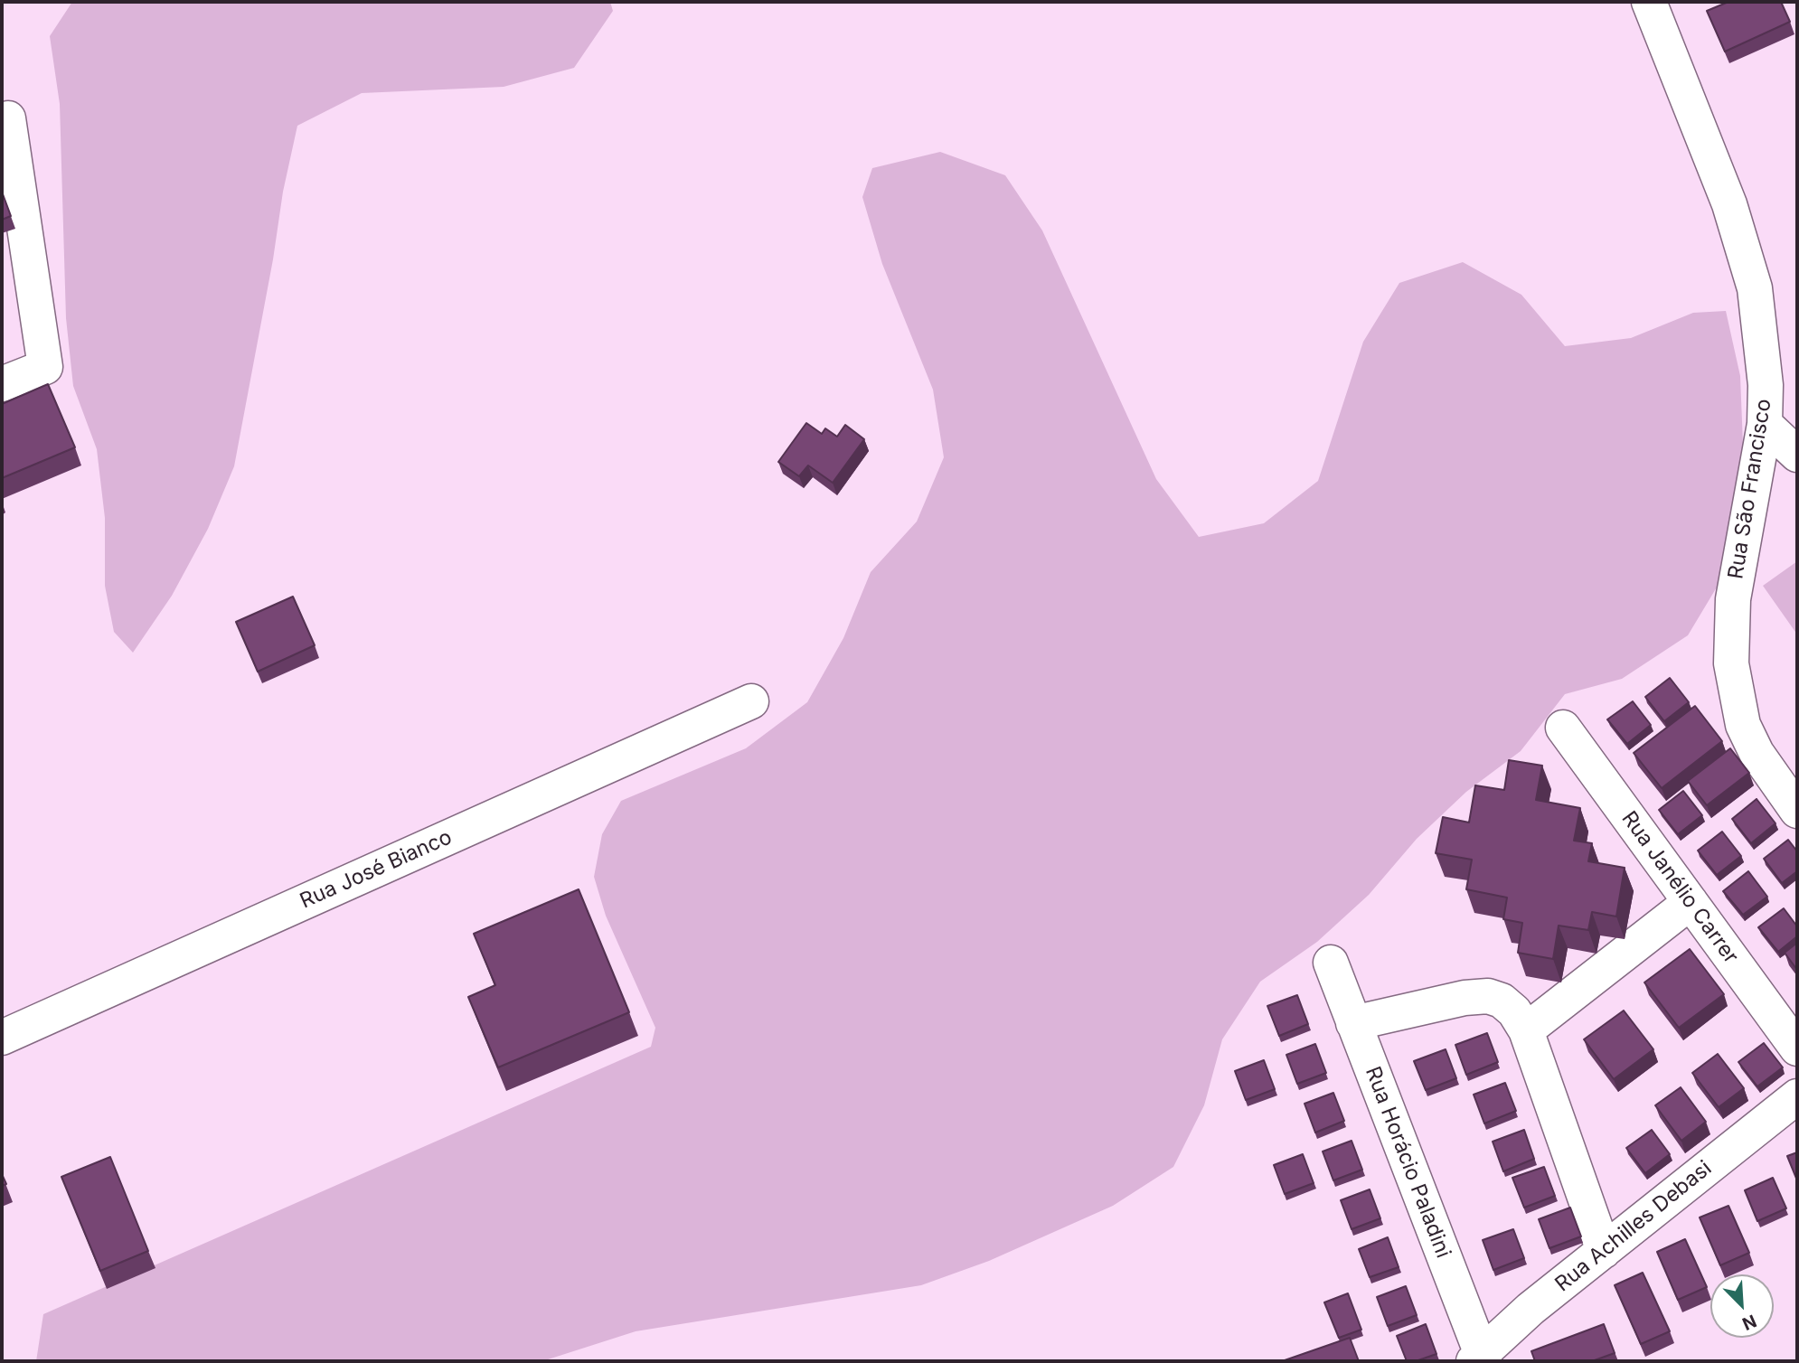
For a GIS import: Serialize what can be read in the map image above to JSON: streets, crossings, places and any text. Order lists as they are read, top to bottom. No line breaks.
{"streets":{"street":["Rua São Francisco","Rua José Bianco","Rua Janélio Carrer","Rua Horácio Paladini","Rua Achilles Debasi"]},"crossings":[["Rua Horácio Paladini","Rua Achilles Debasi"]],"north":"bottom right"}
